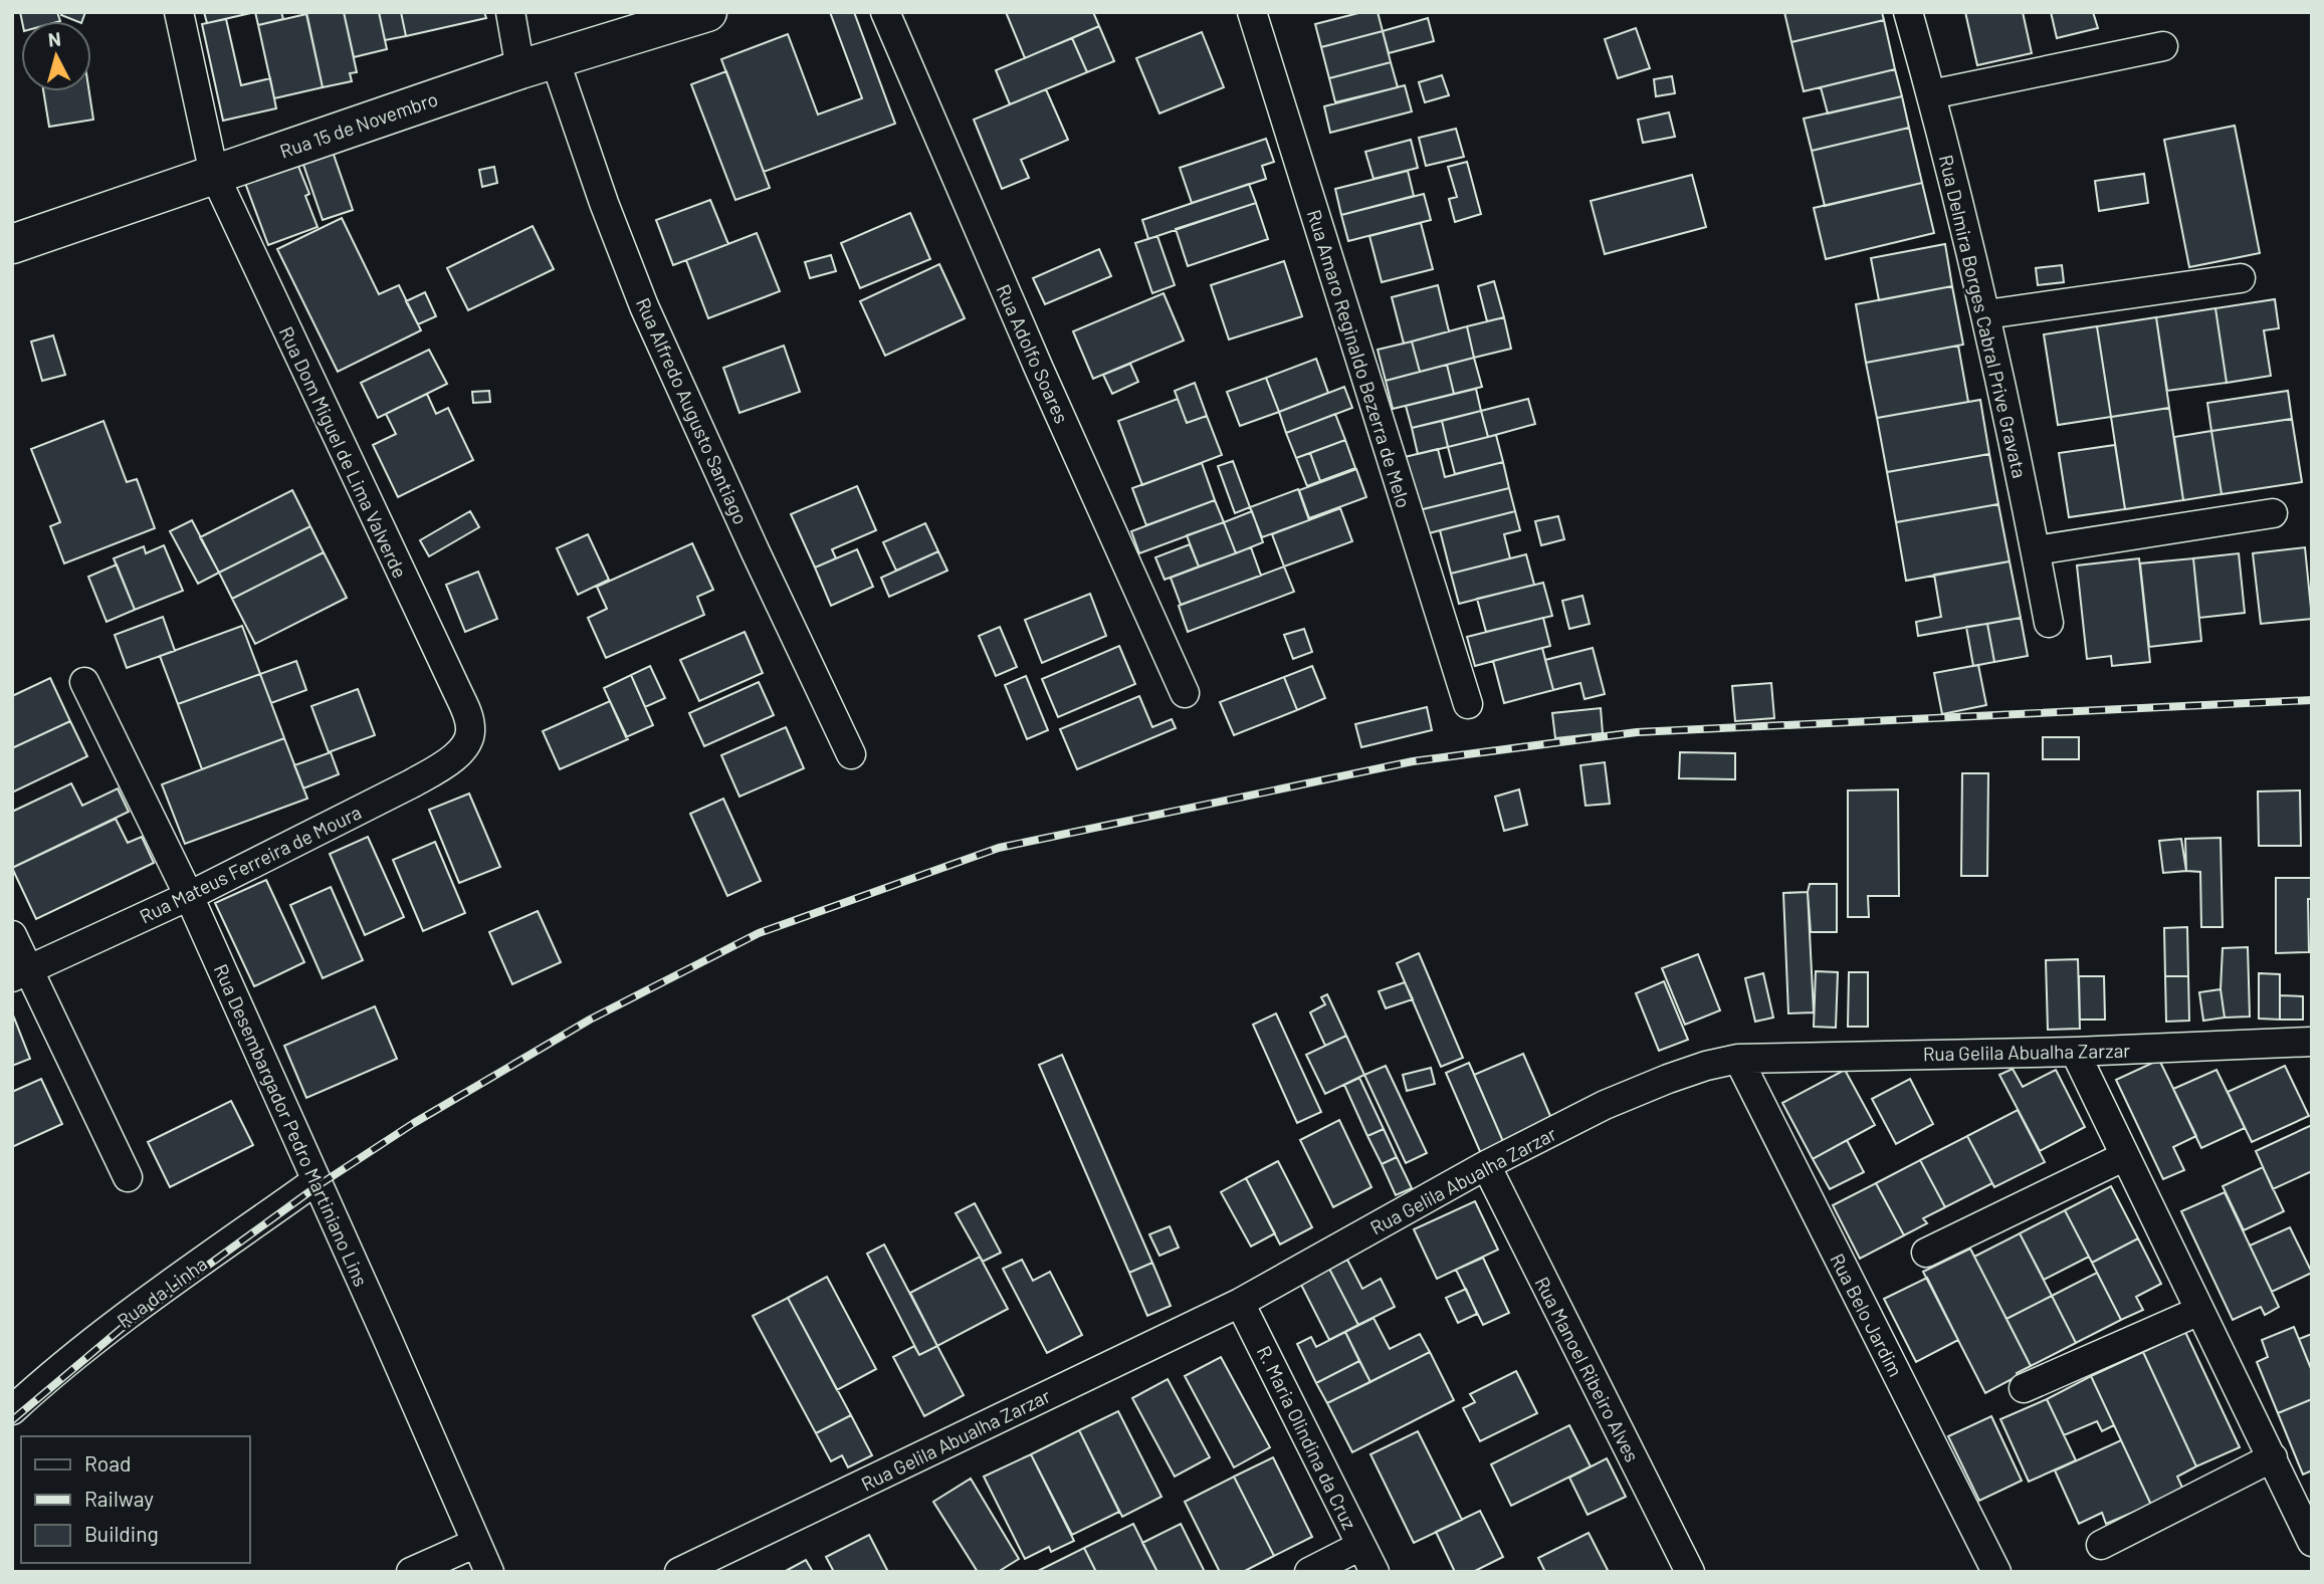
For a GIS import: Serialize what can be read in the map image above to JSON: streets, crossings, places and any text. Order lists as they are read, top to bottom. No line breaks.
{"streets":{"main road":["Rua 15 de Novembro"],"street":["Rua Delmira Borges Cabral Prive Gravata","Rua Adolfo Soares","Rua Amaro Reginaldo Bezerra de Melo","Rua Alfredo Augusto Santiago","Rua Dom Miguel de Lima Valverde","Rua Mateus Ferreira de Moura","Rua Gelila Abualha Zarzar","Rua Desembargador Pedro Martiniano Lins","Rua da Linha","Rua Belo Jardim","Rua Manoel Ribeiro Alves","R. Maria Olindina da Cruz"]},"crossings":[["Rua 15 de Novembro","Rua Alfredo Augusto Santiago"],["Rua 15 de Novembro","Rua Dom Miguel de Lima Valverde"],["Rua Dom Miguel de Lima Valverde","Rua Mateus Ferreira de Moura"],["Rua Mateus Ferreira de Moura","Rua Desembargador Pedro Martiniano Lins"],["Rua Gelila Abualha Zarzar","Rua Belo Jardim"],["Rua Gelila Abualha Zarzar","Rua Manoel Ribeiro Alves"],["Rua Gelila Abualha Zarzar","R. Maria Olindina da Cruz"],["Rua Desembargador Pedro Martiniano Lins","Rua da Linha"]],"legend":["Road","Railway","Building"],"north":"top"}
